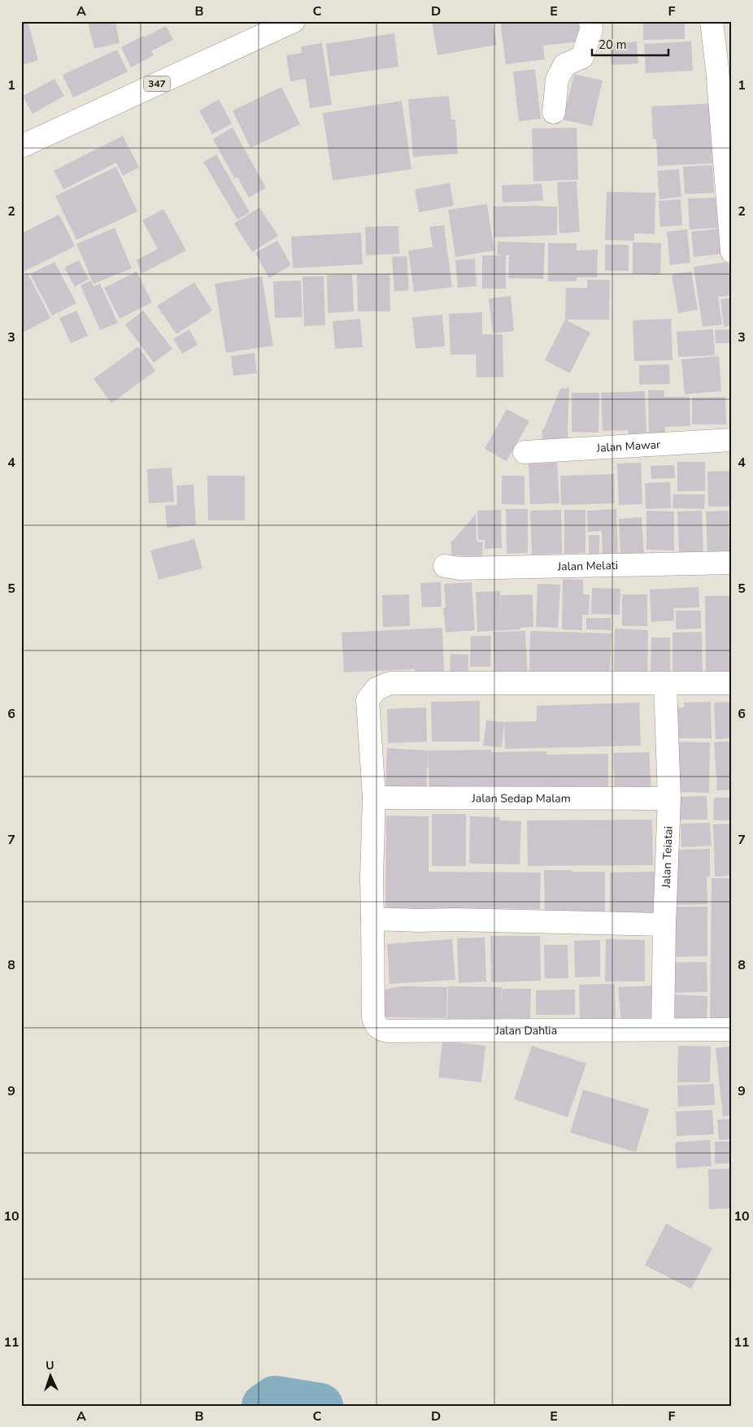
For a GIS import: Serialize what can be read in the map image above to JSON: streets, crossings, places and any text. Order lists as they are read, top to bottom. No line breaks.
{"streets":{"street":["347","Jalan Mawar","Jalan Melati","Jalan Sedap Malam","Jalan Teiatai","Jalan Dahlia"]},"crossings":[["Jalan Sedap Malam","Jalan Teiatai"],["Jalan Teiatai","Jalan Dahlia"]],"scale_bar":"20 m","north":"top","grid":{"columns":["A","B","C","D","E","F"],"rows":["1","2","3","4","5","6","7","8","9","10","11"]}}
